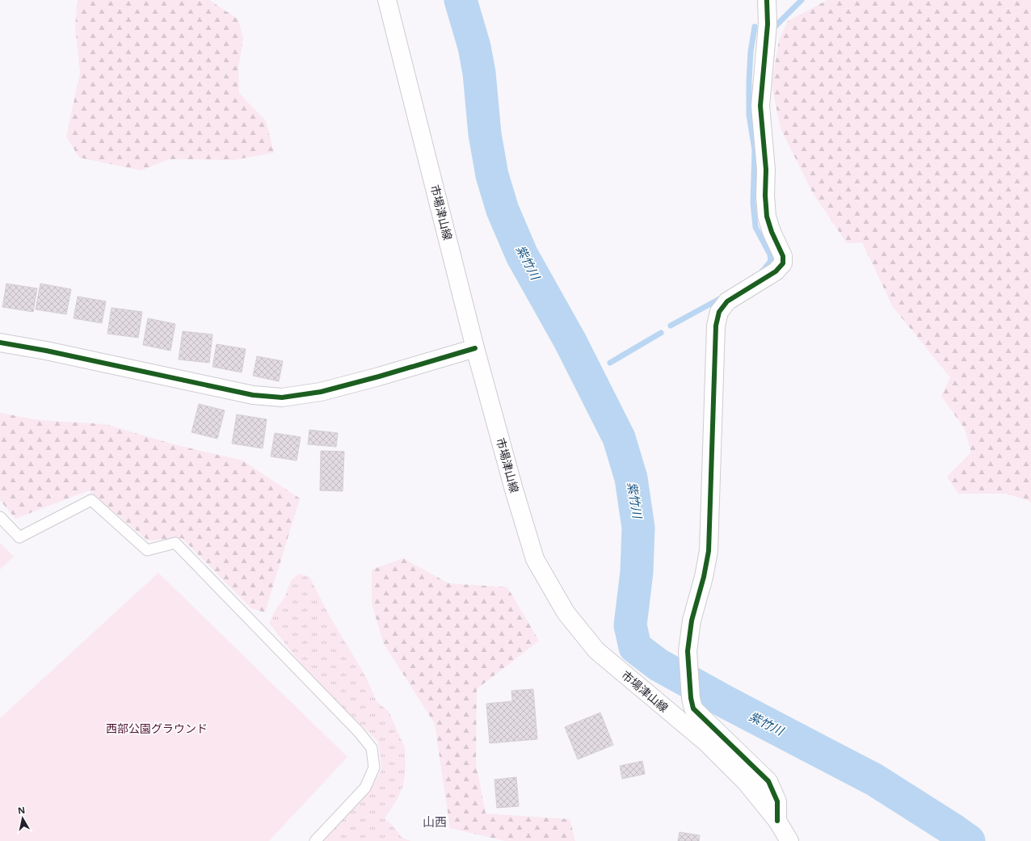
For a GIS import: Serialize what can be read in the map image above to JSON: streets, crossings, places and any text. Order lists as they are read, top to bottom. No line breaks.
{"streets":{"street":["市場津山線"]},"districts":["山西"],"water":["紫竹川"],"parks":["西部公園グラウンド"],"north":"top"}
